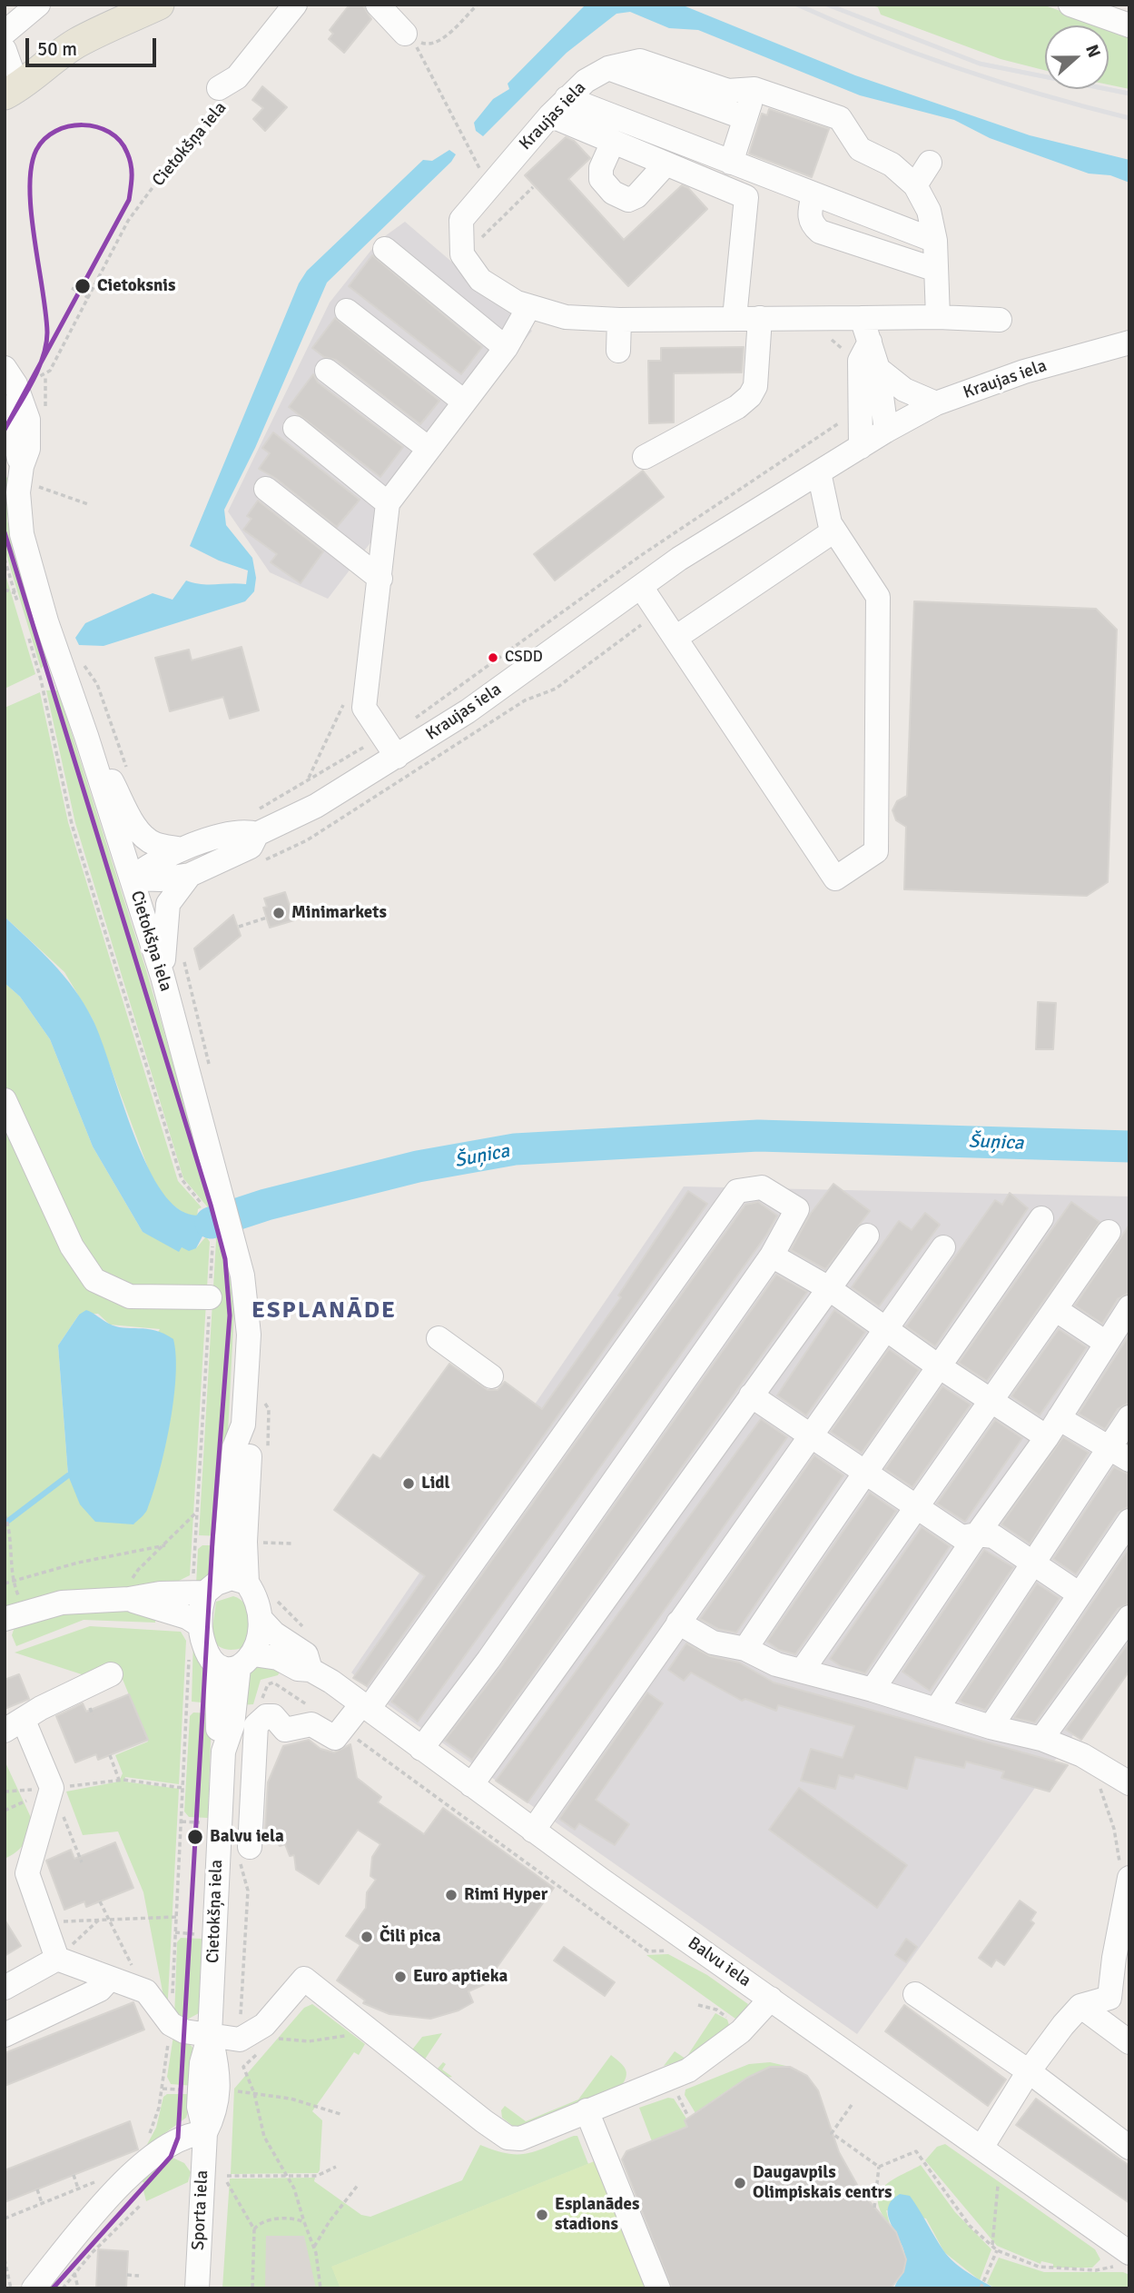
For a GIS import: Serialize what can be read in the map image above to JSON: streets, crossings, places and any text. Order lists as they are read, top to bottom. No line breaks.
{"streets":{"street":["Kraujas iela","Cietokšņa iela","Balvu iela","Sporta iela"]},"crossings":[["Kraujas iela","Cietokšņa iela"],["Cietokšņa iela","Balvu iela"],["Cietokšņa iela","Sporta iela"]],"districts":["ESPLANĀDE"],"water":["Šuņica"],"places":["Cietoksnis","CSDD","Minimarkets","Lidl","Balvu iela","Rimi Hyper","Čili pica","Euro aptieka","Daugavpils Olimpiskais centrs","Esplanādes stadions"],"scale_bar":"50 m","north":"right"}
